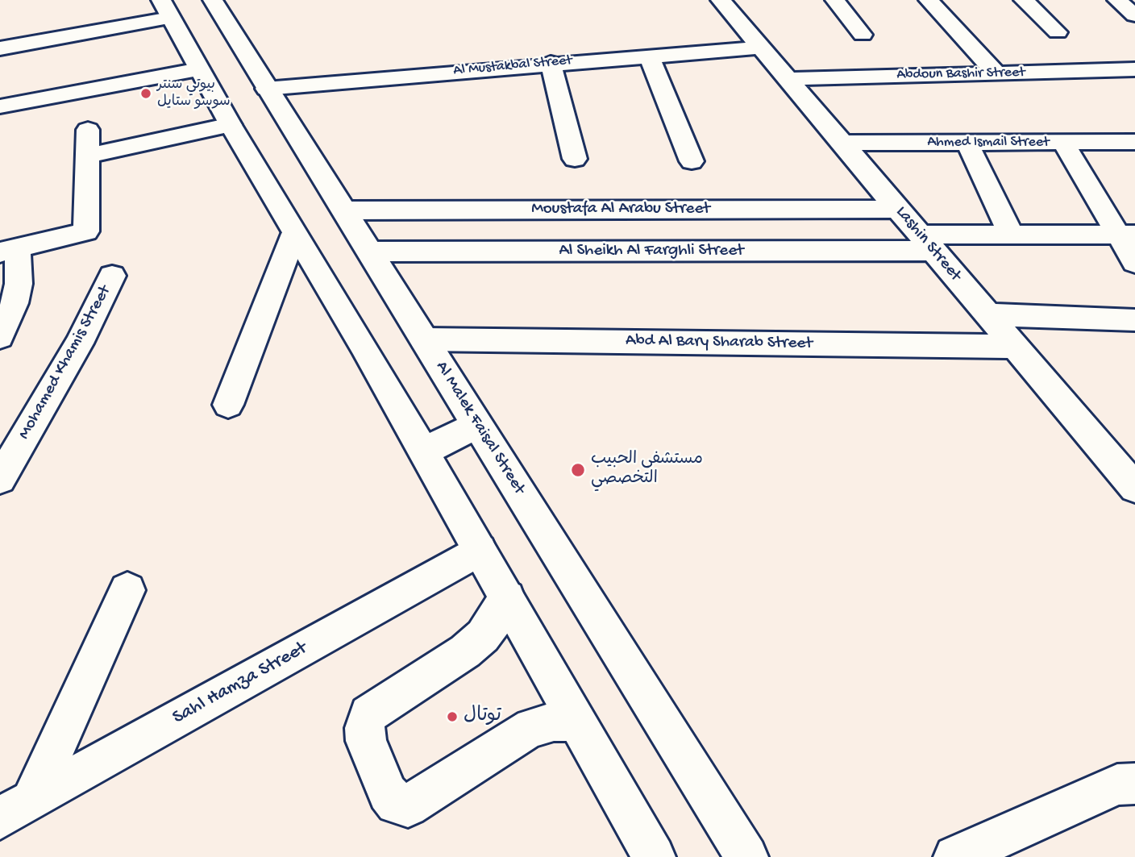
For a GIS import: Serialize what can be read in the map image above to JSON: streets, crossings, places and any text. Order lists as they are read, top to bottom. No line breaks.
{"streets":{"street":["Al Mustakbal Street","Abdoun Bashir Street","Ahmed Ismail Street","Moustafa Al Arabu Street","Lashin Street","Al Sheikh Al Farghli Street","Abd Al Bary Sharab Street","Mohamed Khamis Street","Al Malek Faisal Street","Sahl Hamza Street"]},"crossings":[["Al Mustakbal Street","Lashin Street"],["Al Mustakbal Street","Al Malek Faisal Street"],["Abdoun Bashir Street","Lashin Street"],["Ahmed Ismail Street","Lashin Street"],["Moustafa Al Arabu Street","Lashin Street"],["Moustafa Al Arabu Street","Al Malek Faisal Street"],["Lashin Street","Al Sheikh Al Farghli Street"],["Lashin Street","Abd Al Bary Sharab Street"],["Al Sheikh Al Farghli Street","Al Malek Faisal Street"],["Abd Al Bary Sharab Street","Al Malek Faisal Street"]],"places":["بيوتي سنتر سوسو ستايل","مستشفى الحبيب التخصصي","توتال"]}
